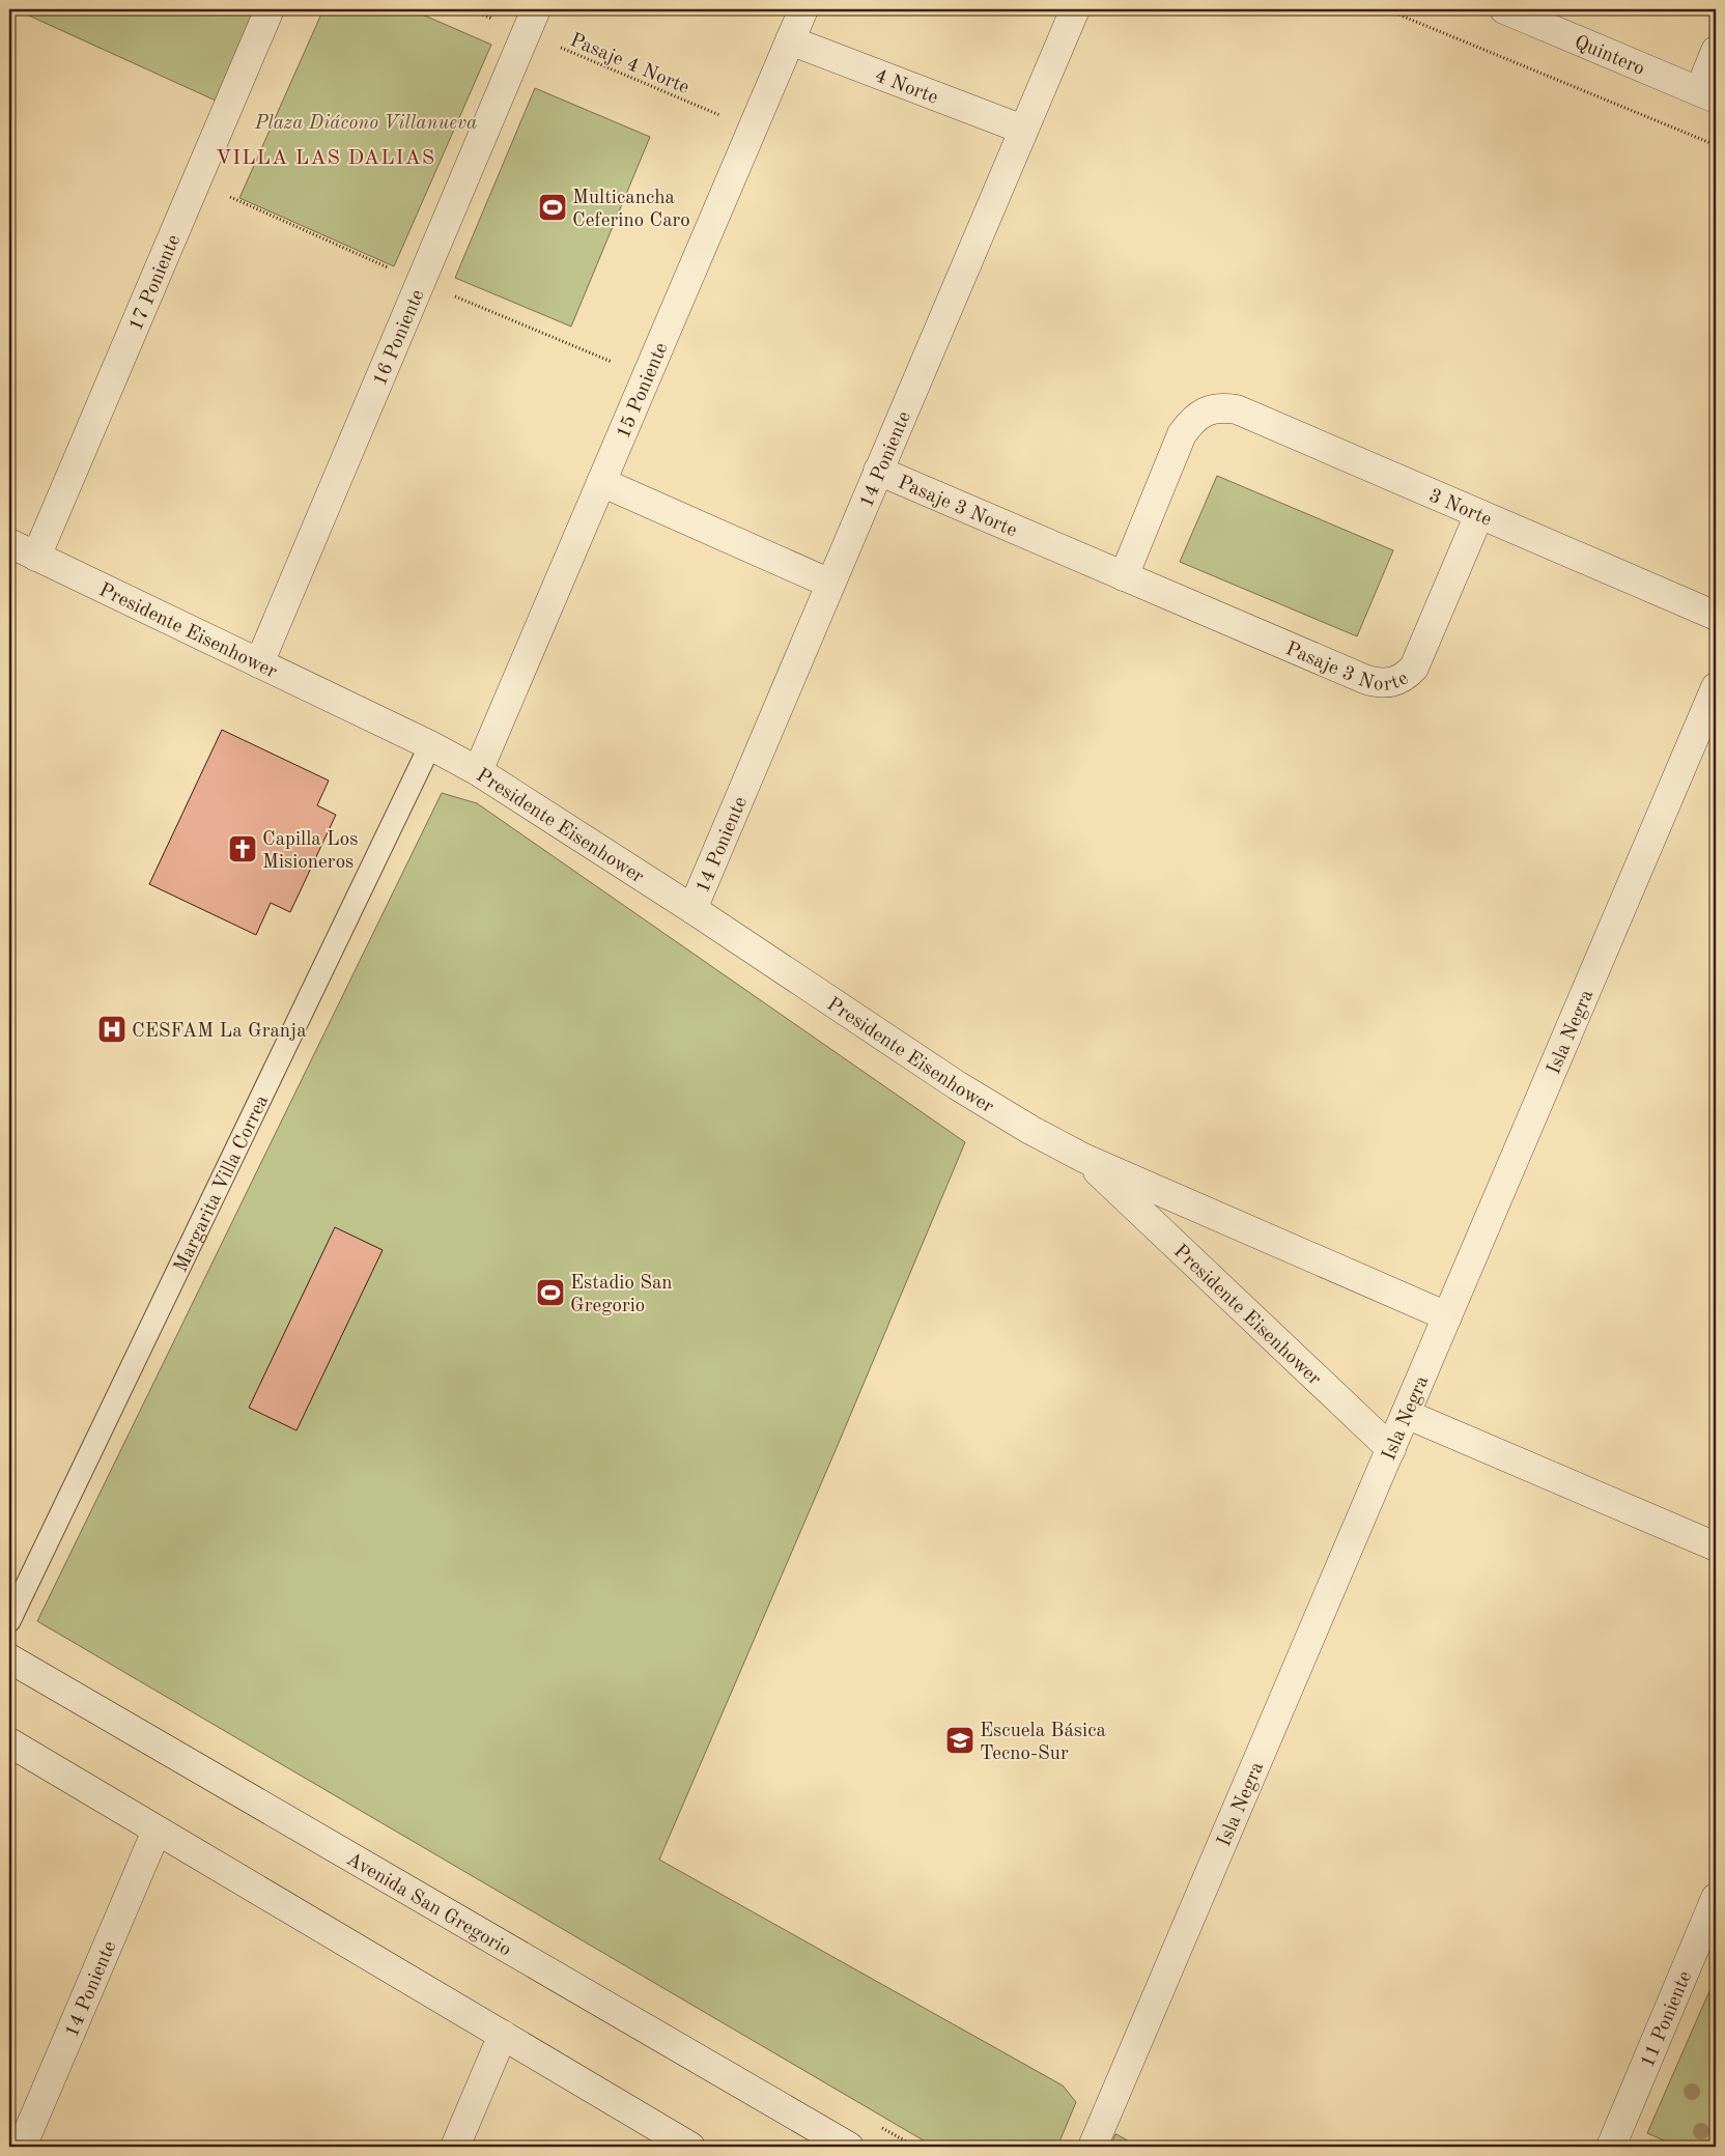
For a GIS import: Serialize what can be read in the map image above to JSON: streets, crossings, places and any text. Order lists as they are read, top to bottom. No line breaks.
{"streets":{"street":["Quintero","4 Norte","17 Poniente","16 Poniente","15 Poniente","14 Poniente","Pasaje 3 Norte","3 Norte","Presidente Eisenhower","Isla Negra","Avenida San Gregorio","11 Poniente"],"lane":["Margarita Villa Correa"],"path":["Pasaje 4 Norte"]},"crossings":[["Pasaje 4 Norte","16 Poniente"],["Pasaje 4 Norte","15 Poniente"],["4 Norte","15 Poniente"],["4 Norte","14 Poniente"],["17 Poniente","Presidente Eisenhower"],["16 Poniente","Presidente Eisenhower"],["15 Poniente","Presidente Eisenhower"],["14 Poniente","Pasaje 3 Norte"],["14 Poniente","Presidente Eisenhower"],["Pasaje 3 Norte","3 Norte"],["Presidente Eisenhower","Isla Negra"],["Presidente Eisenhower","Margarita Villa Correa"]],"districts":["VILLA LAS DALIAS"],"parks":["Plaza Diácono Villanueva"],"places":{"sports":["Multicancha Ceferino Caro","Estadio San Gregorio"],"church":["Capilla Los Misioneros"],"hospital":["CESFAM La Granja"],"school or university":["Escuela Básica Tecno-Sur"]}}
